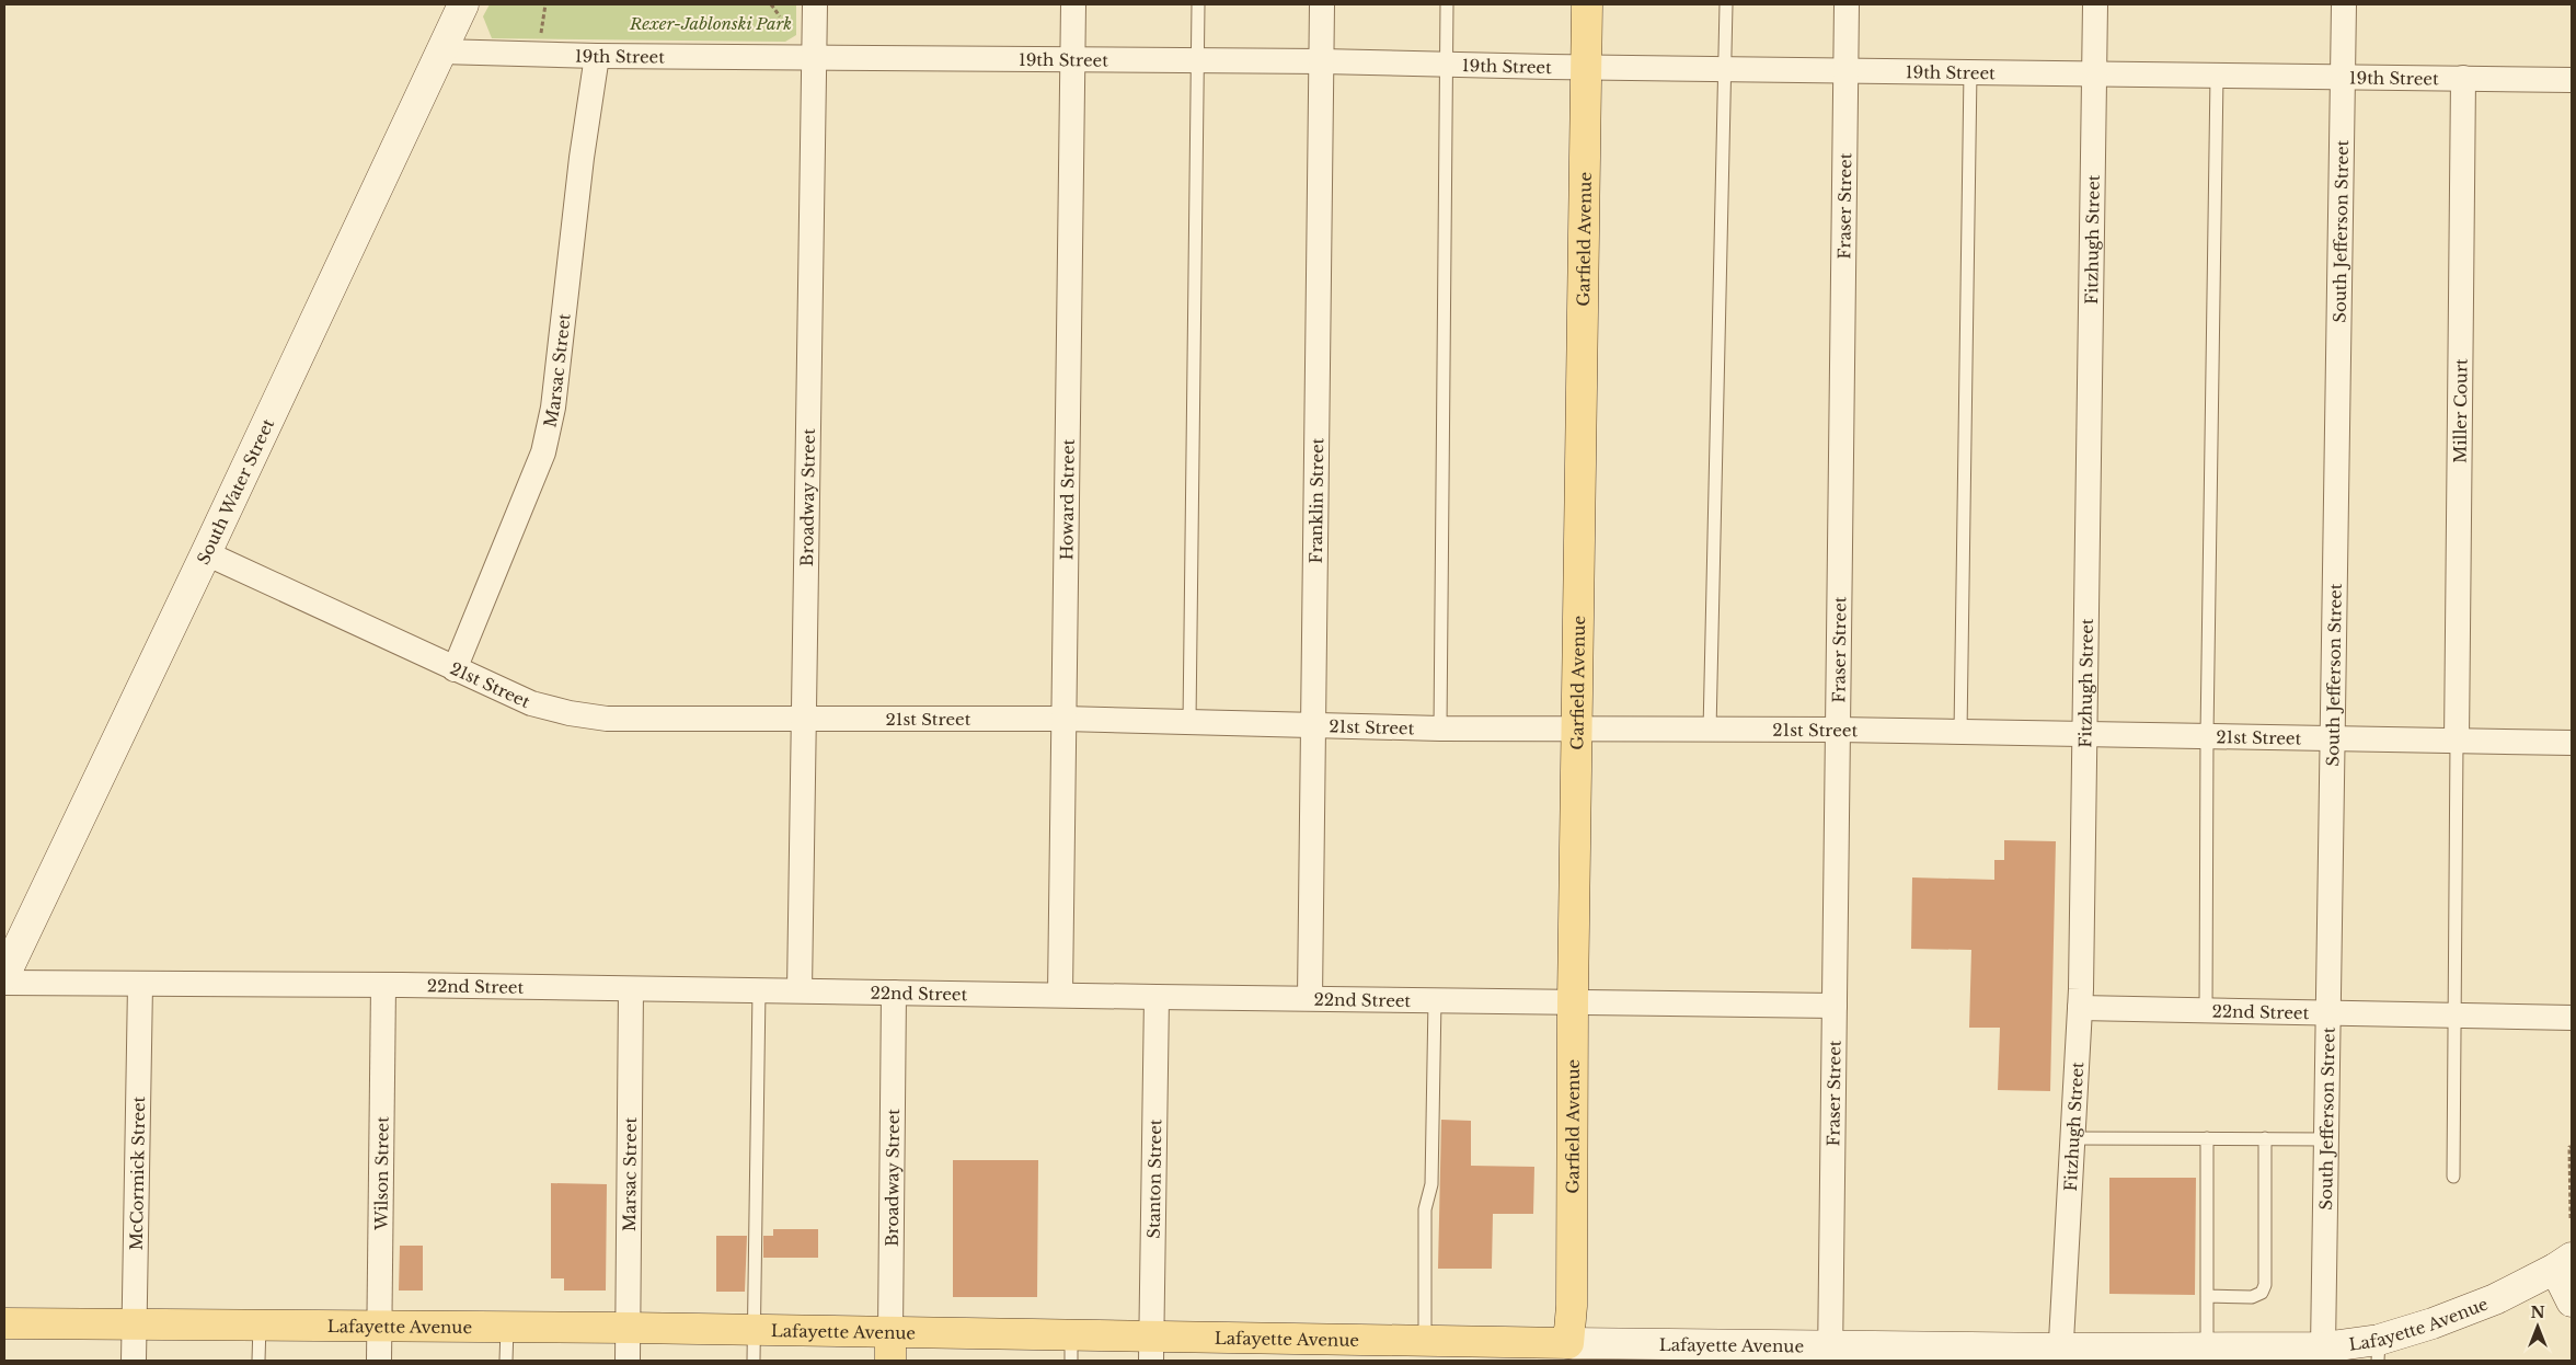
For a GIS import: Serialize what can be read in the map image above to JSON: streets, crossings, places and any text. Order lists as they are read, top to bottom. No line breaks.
{"streets":{"main road":["Garfield Avenue","Lafayette Avenue"],"street":["19th Street","Fraser Street","South Jefferson Street","Fitzhugh Street","Marsac Street","Miller Court","South Water Street","Broadway Street","Howard Street","Franklin Street","21st Street","22nd Street","Wilson Street","McCormick Street","Stanton Street"]},"crossings":[["19th Street","Fraser Street"],["19th Street","South Jefferson Street"],["19th Street","Garfield Avenue"],["19th Street","Fitzhugh Street"],["19th Street","Marsac Street"],["19th Street","Miller Court"],["19th Street","South Water Street"],["19th Street","Broadway Street"],["19th Street","Howard Street"],["19th Street","Franklin Street"],["Fraser Street","21st Street"],["Fraser Street","22nd Street"],["Fraser Street","Lafayette Avenue"],["South Jefferson Street","21st Street"],["South Jefferson Street","22nd Street"],["South Jefferson Street","Lafayette Avenue"],["Garfield Avenue","21st Street"],["Garfield Avenue","22nd Street"],["Garfield Avenue","Lafayette Avenue"],["Fitzhugh Street","21st Street"],["Fitzhugh Street","22nd Street"],["Fitzhugh Street","Lafayette Avenue"],["Marsac Street","21st Street"],["Marsac Street","22nd Street"],["Marsac Street","Lafayette Avenue"],["Miller Court","21st Street"],["South Water Street","21st Street"],["Broadway Street","21st Street"],["Broadway Street","22nd Street"],["Broadway Street","Lafayette Avenue"],["Howard Street","21st Street"],["Howard Street","22nd Street"],["Franklin Street","21st Street"],["Franklin Street","22nd Street"],["22nd Street","Wilson Street"],["22nd Street","McCormick Street"],["22nd Street","Stanton Street"],["Wilson Street","Lafayette Avenue"],["McCormick Street","Lafayette Avenue"],["Stanton Street","Lafayette Avenue"]],"parks":["Rexer-Jablonski Park"],"north":"top"}
